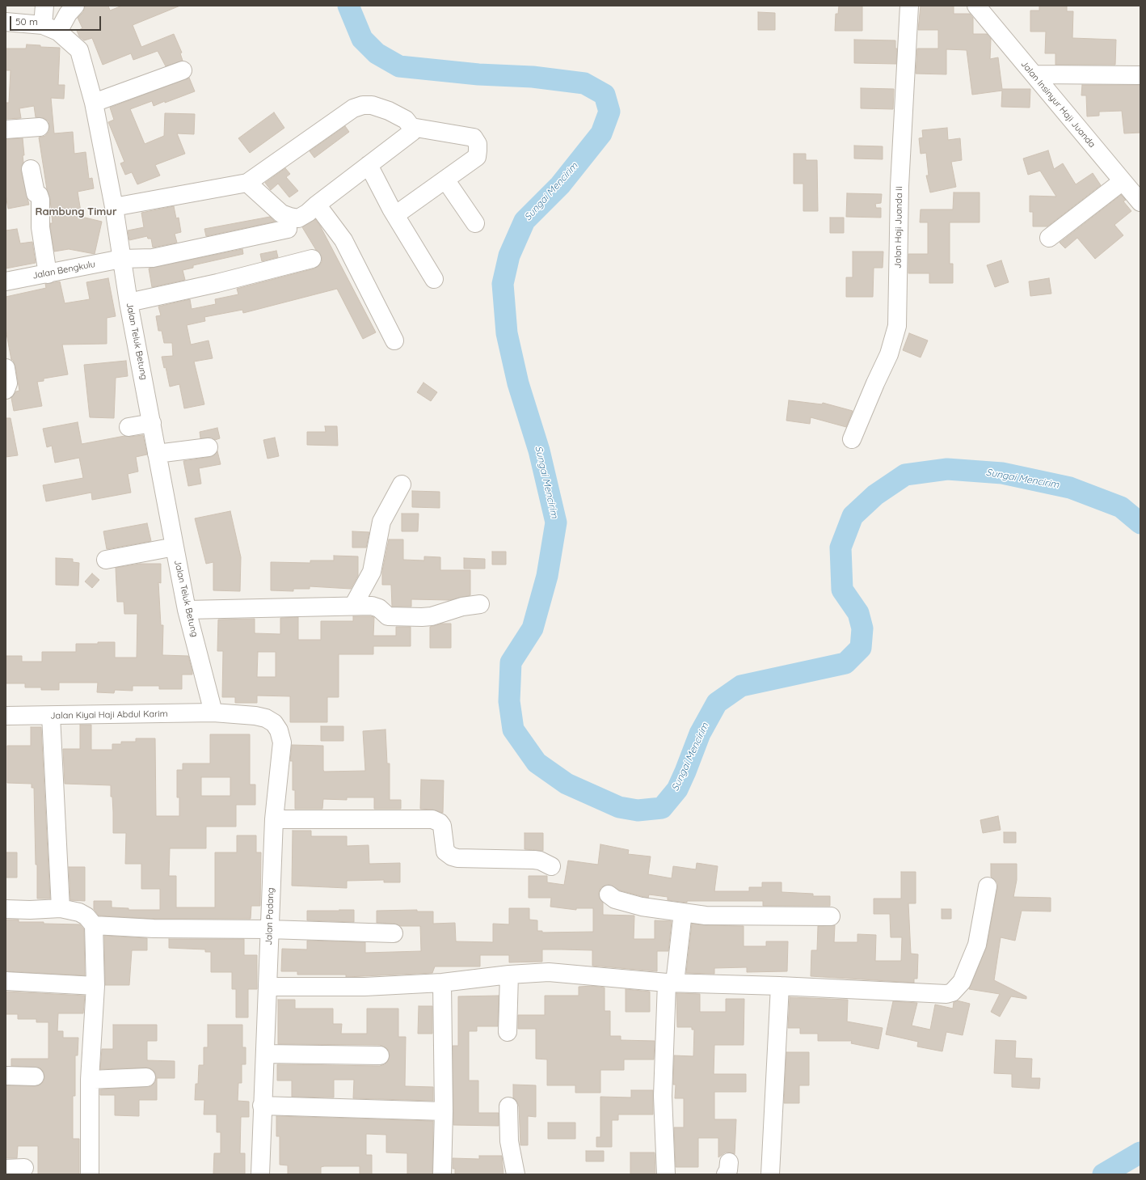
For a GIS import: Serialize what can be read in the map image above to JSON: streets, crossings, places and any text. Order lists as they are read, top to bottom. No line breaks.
{"streets":{"street":["Jalan Insinyur Haji Juanda","Jalan Haji Juanda II","Jalan Bengkulu","Jalan Teluk Betung","Jalan Kiyai Haji Abdul Karim","Jalan Padang"]},"crossings":[["Jalan Bengkulu","Jalan Teluk Betung"],["Jalan Teluk Betung","Jalan Kiyai Haji Abdul Karim"],["Jalan Teluk Betung","Jalan Padang"],["Jalan Kiyai Haji Abdul Karim","Jalan Padang"]],"districts":["Rambung Timur"],"water":["Sungai Mencirim"],"scale_bar":"50 m"}
